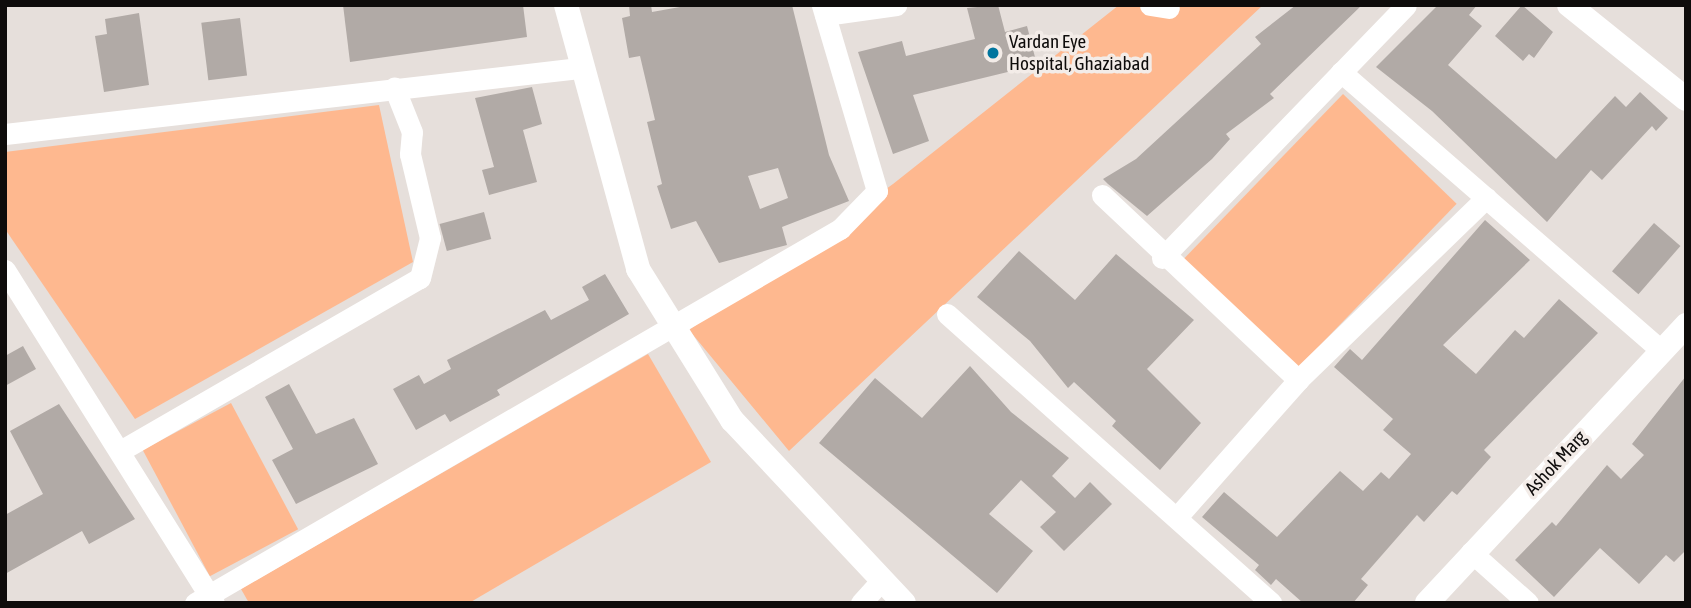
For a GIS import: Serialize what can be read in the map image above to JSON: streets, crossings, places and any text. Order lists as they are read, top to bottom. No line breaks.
{"streets":{"street":["Ashok Marg"]},"places":["Vardan Eye Hospital, Ghaziabad"]}
